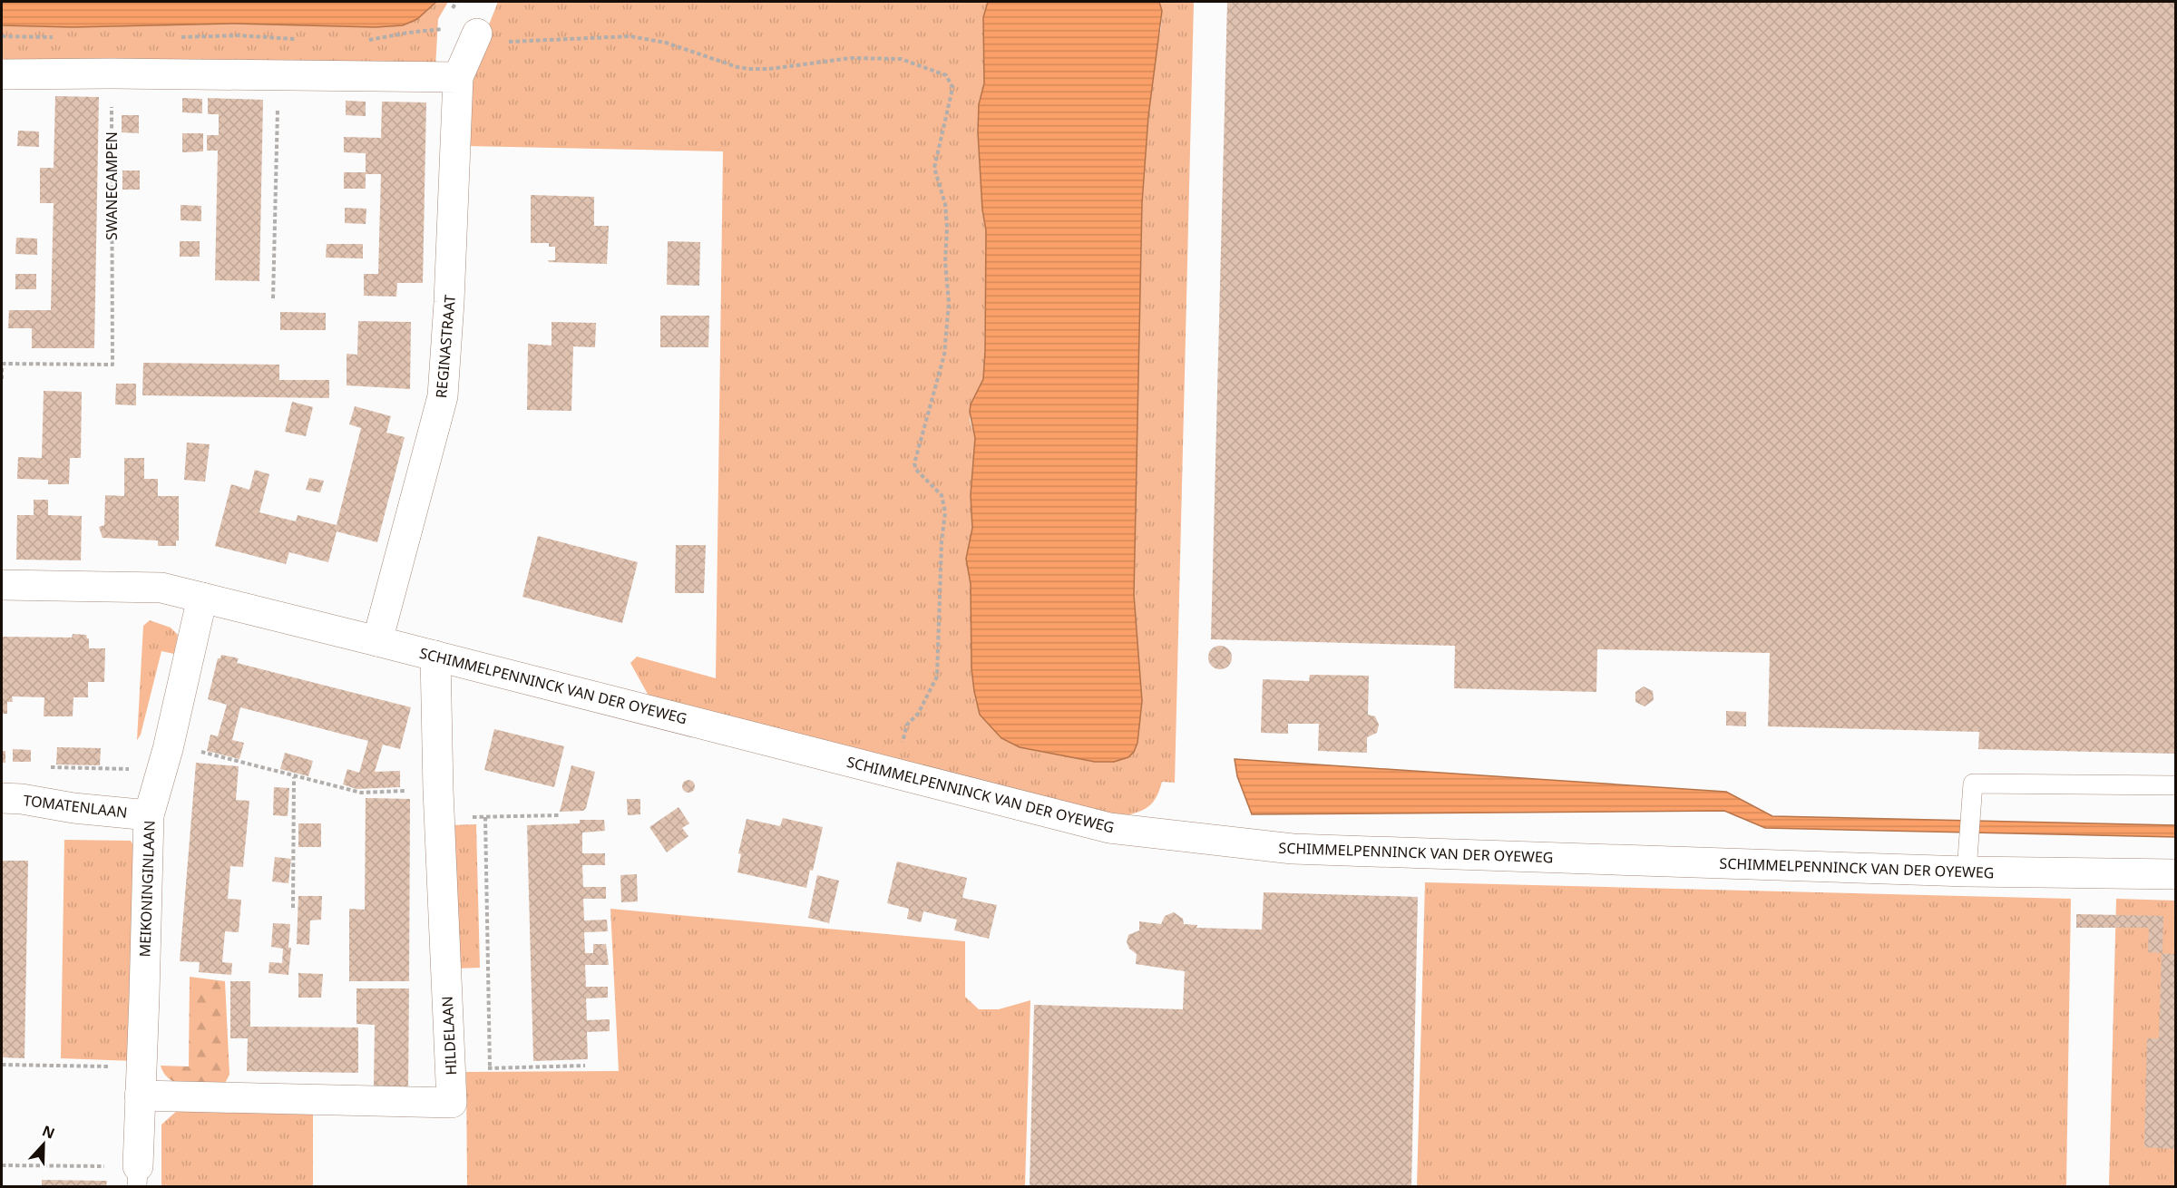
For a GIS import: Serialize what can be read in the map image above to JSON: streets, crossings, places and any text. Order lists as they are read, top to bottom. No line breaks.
{"streets":{"street":["REGINASTRAAT","SCHIMMELPENNINCK VAN DER OYEWEG","TOMATENLAAN","MEIKONINGINLAAN","HILDELAAN"],"path":["SWANECAMPEN"]},"crossings":[["REGINASTRAAT","SCHIMMELPENNINCK VAN DER OYEWEG"],["SCHIMMELPENNINCK VAN DER OYEWEG","MEIKONINGINLAAN"],["SCHIMMELPENNINCK VAN DER OYEWEG","HILDELAAN"],["TOMATENLAAN","MEIKONINGINLAAN"],["MEIKONINGINLAAN","HILDELAAN"]],"north":"top"}
